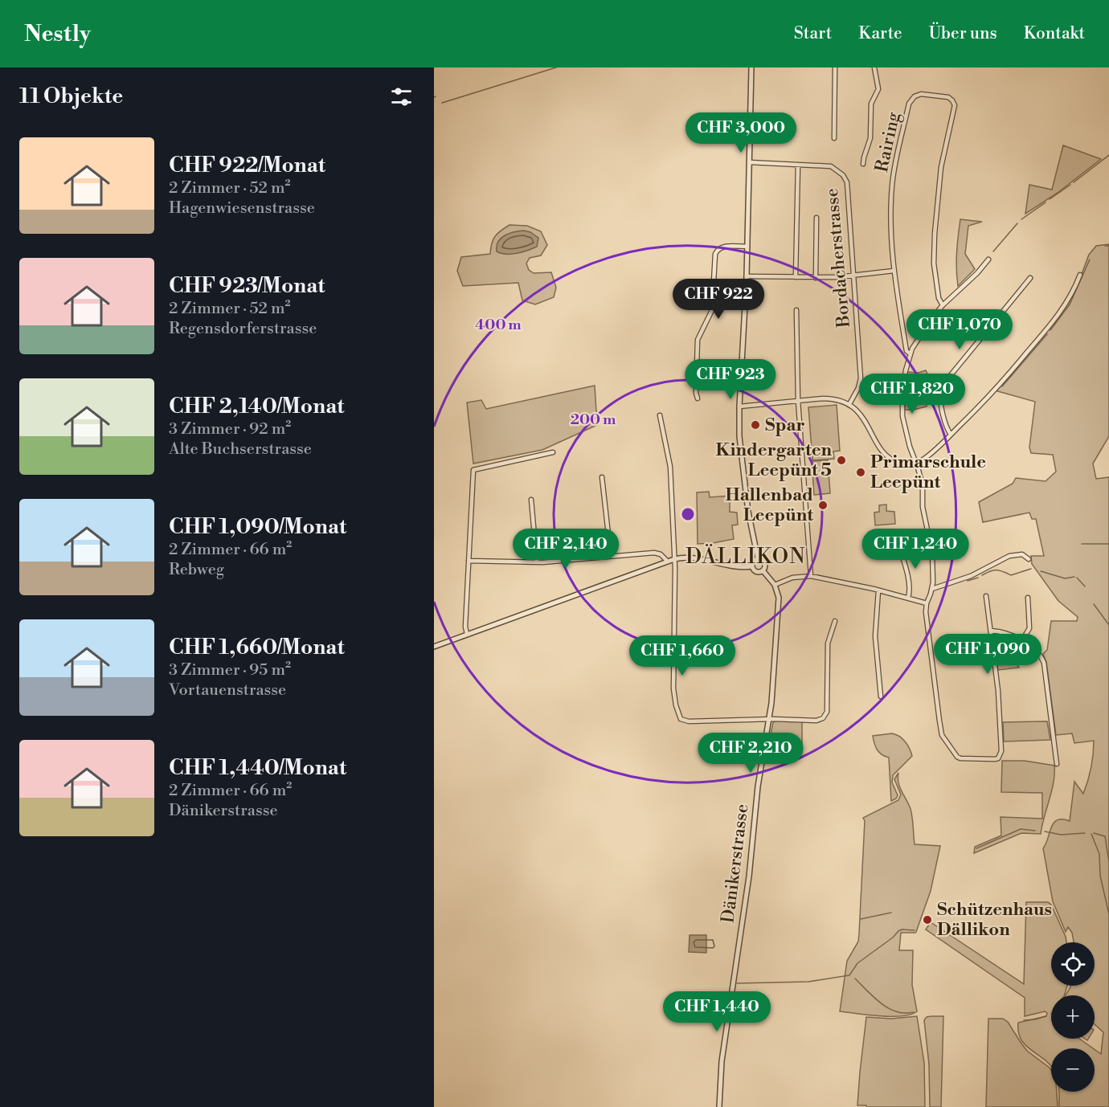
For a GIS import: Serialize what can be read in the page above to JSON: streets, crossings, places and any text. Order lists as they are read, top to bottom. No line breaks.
{"streets":{"street":["Rairing","Bordacherstrasse","Dänikerstrasse"]},"districts":["DÄLLIKON"],"places":["Spar","Kindergarten Leepünt 5","Primarschule Leepünt","Hallenbad Leepünt","Schützenhaus Dällikon"],"page":{"header":"Nestly","nav":["Start","Karte","Über uns","Kontakt"],"heading":"11 Objekte","price":["CHF 3,000","CHF 922","CHF 1,070","CHF 923","CHF 1,820","CHF 2,140","CHF 1,240","CHF 1,090","CHF 1,660","CHF 2,210","CHF 1,440"],"list":[{"name":"CHF 922/Monat","note":"2 Zimmer · 52 m² · Hagenwiesenstrasse"},{"name":"CHF 923/Monat","note":"2 Zimmer · 52 m² · Regensdorferstrasse"},{"name":"CHF 2,140/Monat","note":"3 Zimmer · 92 m² · Alte Buchserstrasse"},{"name":"CHF 1,090/Monat","note":"2 Zimmer · 66 m² · Rebweg"},{"name":"CHF 1,660/Monat","note":"3 Zimmer · 95 m² · Vortauenstrasse"},{"name":"CHF 1,440/Monat","note":"2 Zimmer · 66 m² · Dänikerstrasse"}],"map_buttons":["+","−"]},"rings":["400 m","200 m"]}
